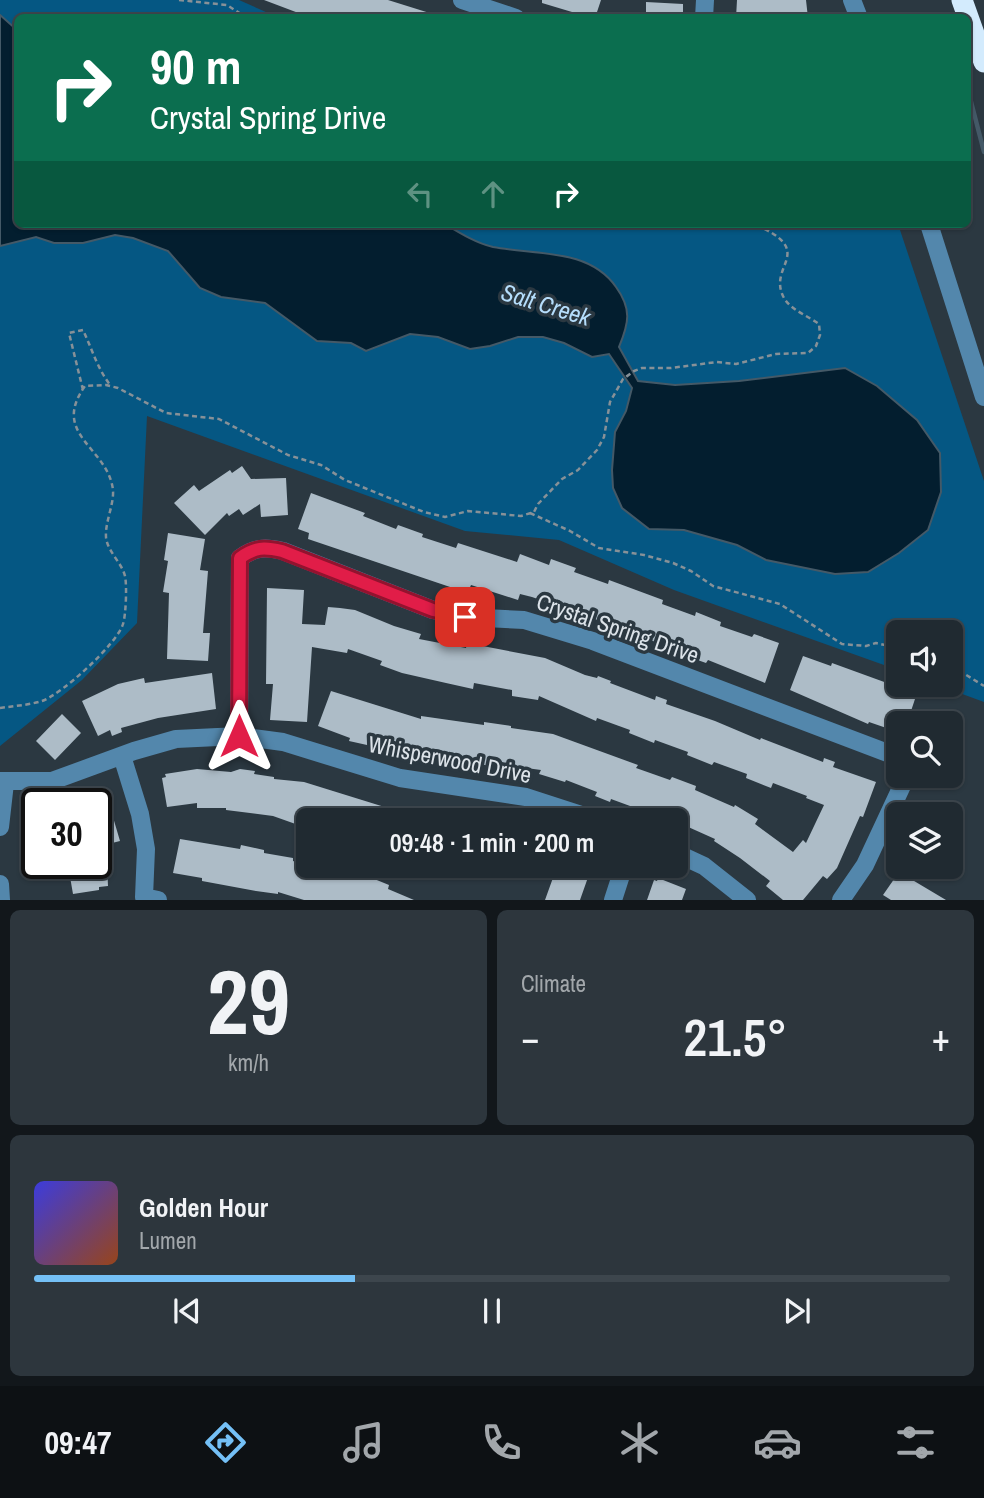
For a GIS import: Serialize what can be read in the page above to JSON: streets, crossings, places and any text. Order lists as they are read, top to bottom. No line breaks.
{"streets":{"street":["Crystal Spring Drive","Whisperwood Drive"]},"crossings":[["Crystal Spring Drive","Whisperwood Drive"]],"water":["Salt Creek"],"page":{"turn":["90 m","Crystal Spring Drive"],"limit":"30","trip":"09:48 · 1 min · 200 m","tile":[["29","km/h"],"Climate"],"heat":["−","21.5°","+"],"song":["Golden Hour","Lumen"],"tabs":"09:47"}}
